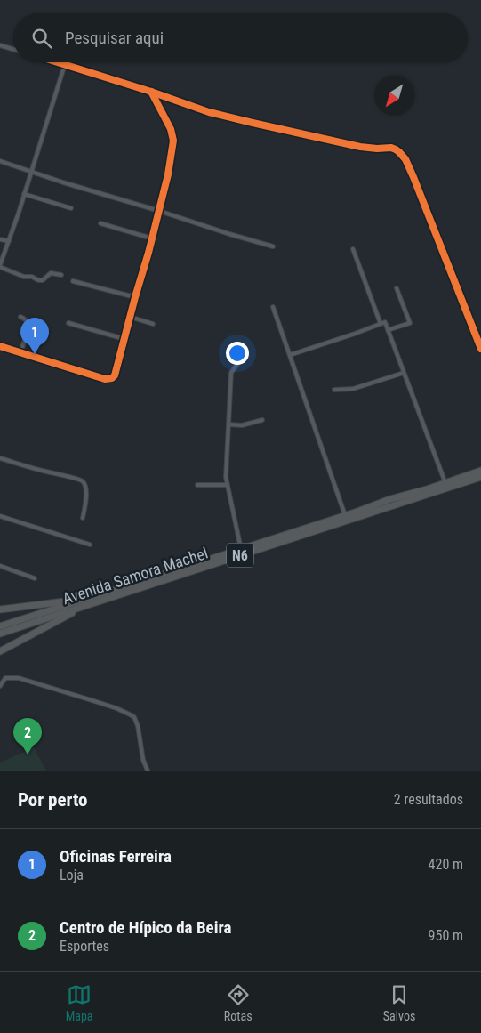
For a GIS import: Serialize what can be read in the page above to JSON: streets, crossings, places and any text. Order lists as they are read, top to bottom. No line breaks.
{"streets":{"highway":["N6","Avenida Samora Machel"]},"north":"bottom left","page":{"search":"Pesquisar aqui","pins":["1","2"],"heading":["Por perto","2 resultados"],"list":[{"mark":"1","name":"Oficinas Ferreira","note":"Loja","value":"420 m"},{"mark":"2","name":"Centro de Hípico da Beira","note":"Esportes","value":"950 m"}],"nav":["Mapa","Rotas","Salvos"]}}
